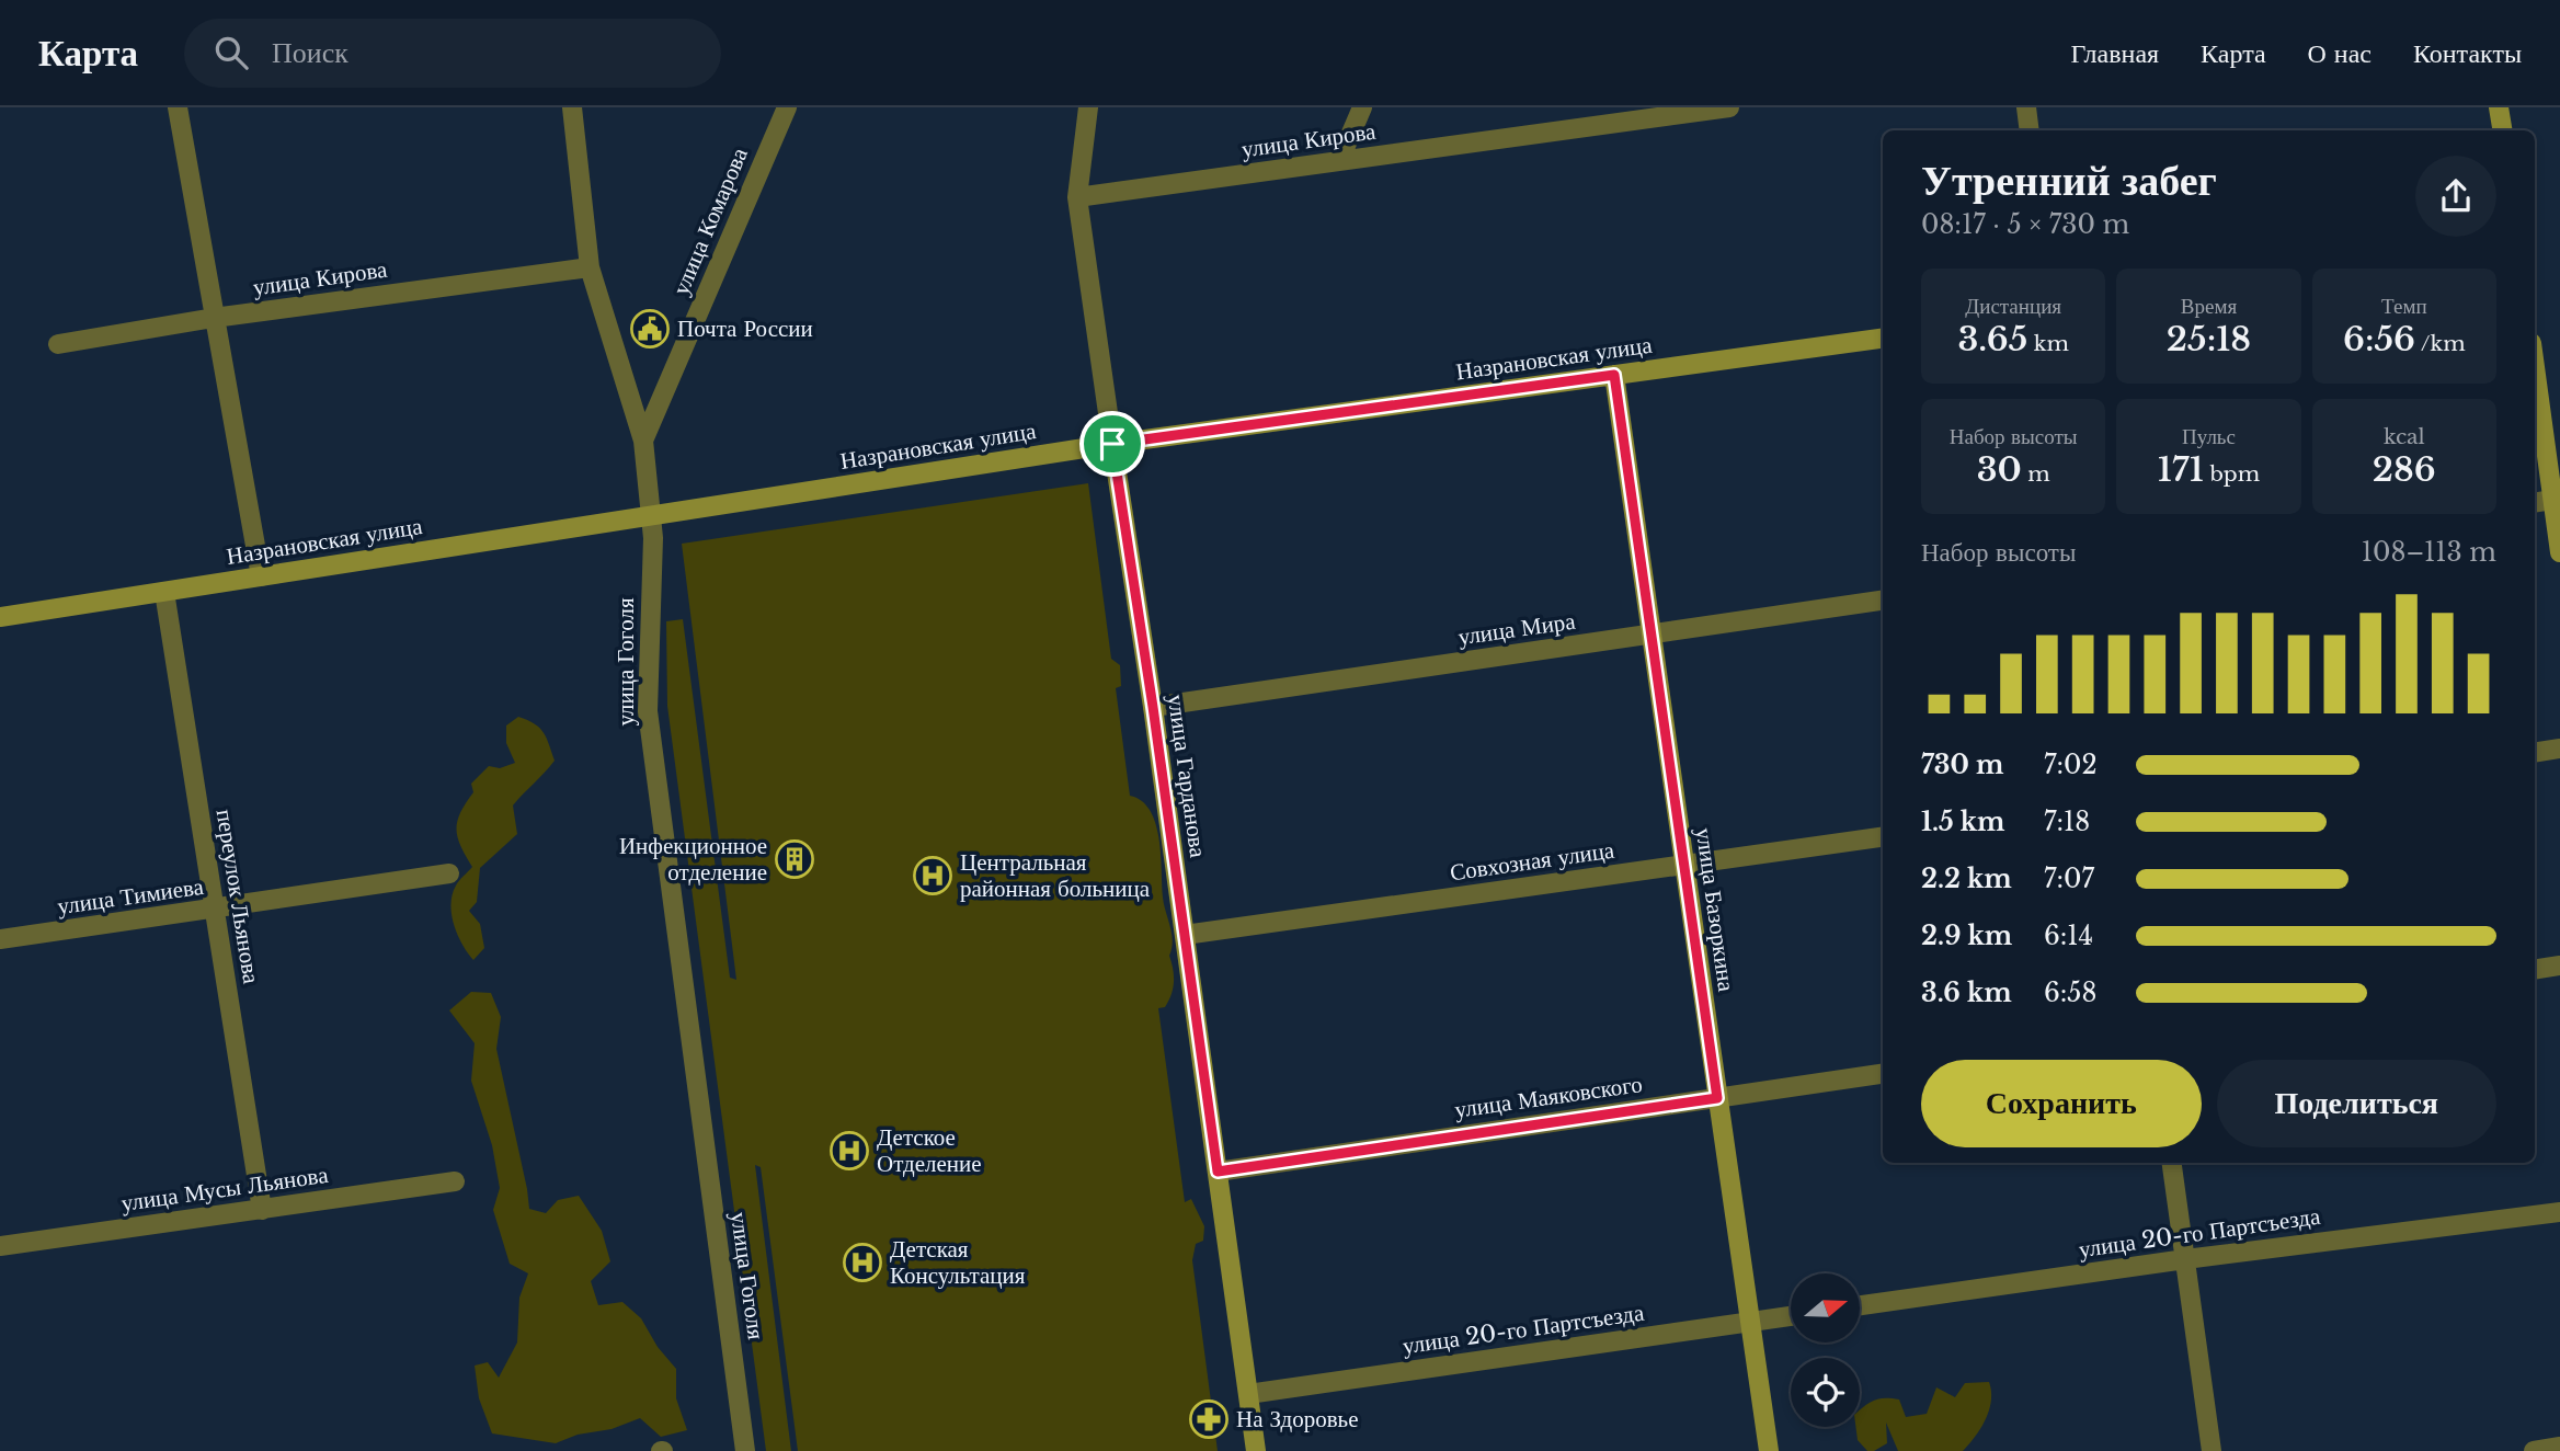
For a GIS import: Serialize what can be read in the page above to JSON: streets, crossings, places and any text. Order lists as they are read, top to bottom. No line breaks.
{"streets":{"street":["улица Кирова","улица Комарова","Назрановская улица","улица Мира","улица Гоголя","улица Гарданова","Совхозная улица","улица Тимиева","переулок Льянова","улица Базоркина","улица Маяковского","улица Мусы Льянова","улица 20-го Партсъезда"]},"crossings":[["улица Кирова","улица Гоголя"],["улица Кирова","улица Гарданова"],["улица Комарова","улица Гоголя"],["Назрановская улица","улица Гоголя"],["Назрановская улица","улица Гарданова"],["Назрановская улица","переулок Льянова"],["Назрановская улица","улица Базоркина"],["улица Мира","улица Гарданова"],["улица Мира","улица Базоркина"],["улица Гарданова","Совхозная улица"],["улица Гарданова","улица Маяковского"],["улица Гарданова","улица 20-го Партсъезда"],["Совхозная улица","улица Базоркина"],["улица Тимиева","переулок Льянова"],["переулок Льянова","улица Мусы Льянова"],["улица Базоркина","улица Маяковского"],["улица Базоркина","улица 20-го Партсъезда"]],"places":{"public building":["Почта России"],"building":["Инфекционное отделение"],"hospital":["Центральная районная больница","Детское Отделение","Детская Консультация"],"pharmacy":["На Здоровье"]},"north":"right","page":{"header":"Карта","search":"Поиск","nav":["Главная","Карта","О нас","Контакты"],"heading":["Утренний забег","08:17 · 5 × 730 m"],"stats":[["Дистанция","3.65 km"],["Время","25:18"],["Темп","6:56 /km"],["Набор высоты","30 m"],["Пульс","171 bpm"],["kcal","286"]],"chart":["Набор высоты","108–113 m"],"list":[{"name":"730 m","note":"7:02"},{"name":"1.5 km","note":"7:18"},{"name":"2.2 km","note":"7:07"},{"name":"2.9 km","note":"6:14"},{"name":"3.6 km","note":"6:58"}],"buttons":["Сохранить","Поделиться"]}}
